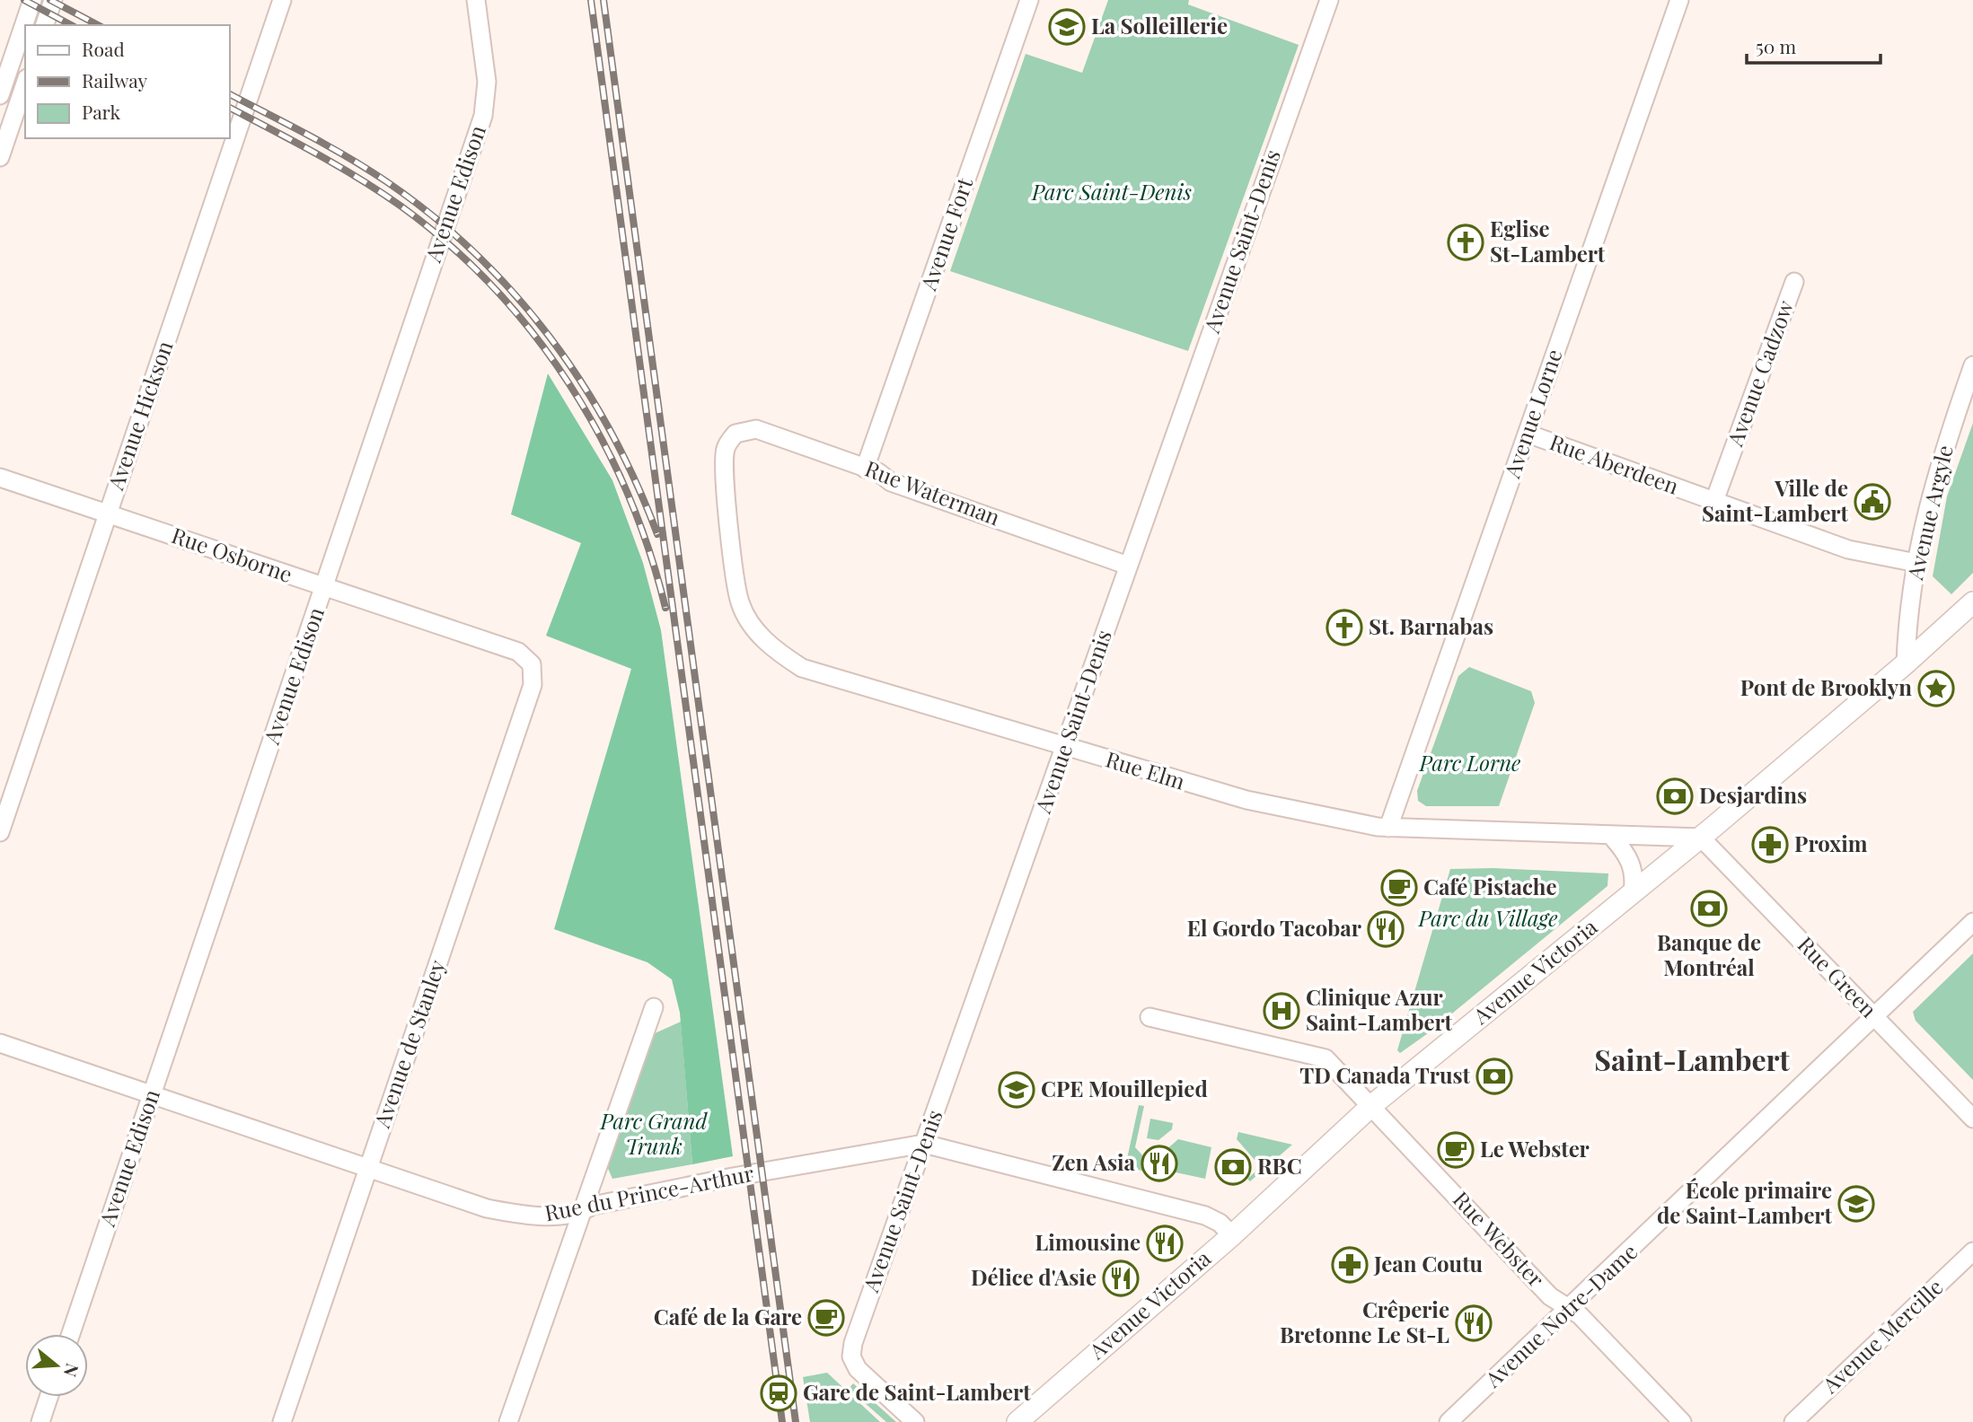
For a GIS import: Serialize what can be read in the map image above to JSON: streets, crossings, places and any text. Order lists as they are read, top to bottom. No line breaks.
{"streets":{"street":["Avenue Edison","Avenue Fort","Avenue Saint-Denis","Avenue Cadzow","Avenue Lorne","Avenue Hickson","Rue Aberdeen","Rue Waterman","Avenue Argyle","Rue Osborne","Rue Elm","Avenue Victoria","Rue Green","Avenue de Stanley","Rue du Prince-Arthur","Rue Webster","Avenue Notre-Dame","Avenue Mercille"]},"crossings":[["Avenue Edison","Rue Osborne"],["Avenue Edison","Rue du Prince-Arthur"],["Avenue Fort","Rue Waterman"],["Avenue Saint-Denis","Rue Waterman"],["Avenue Saint-Denis","Rue Elm"],["Avenue Saint-Denis","Rue du Prince-Arthur"],["Avenue Cadzow","Rue Aberdeen"],["Avenue Lorne","Rue Aberdeen"],["Avenue Lorne","Rue Elm"],["Avenue Hickson","Rue Osborne"],["Rue Aberdeen","Avenue Argyle"],["Rue Waterman","Rue Elm"],["Avenue Argyle","Avenue Victoria"],["Rue Osborne","Avenue de Stanley"],["Rue Elm","Avenue Victoria"],["Rue Elm","Rue Green"],["Avenue Victoria","Rue Green"],["Avenue Victoria","Rue du Prince-Arthur"],["Avenue Victoria","Rue Webster"],["Rue Green","Avenue Notre-Dame"],["Avenue de Stanley","Rue du Prince-Arthur"],["Rue Webster","Avenue Notre-Dame"]],"districts":["Saint-Lambert"],"parks":["Parc Saint-Denis","Parc Lorne","Parc du Village","Parc Grand Trunk"],"places":{"school or university":["La Solleillerie","CPE Mouillepied","École primaire de Saint-Lambert"],"church":["Eglise St-Lambert","St. Barnabas"],"public building":["Ville de Saint-Lambert"],"place":["Pont de Brooklyn"],"bank":["Desjardins","Banque de Montréal","TD Canada Trust","RBC"],"pharmacy":["Proxim","Jean Coutu"],"cafe":["Café Pistache","Le Webster","Café de la Gare"],"restaurant":["El Gordo Tacobar","Zen Asia","Limousine","Délice d'Asie","Crêperie Bretonne Le St-L"],"hospital":["Clinique Azur Saint-Lambert"],"station":["Gare de Saint-Lambert"]},"legend":["Road","Railway","Park"],"scale_bar":"50 m","north":"right"}
